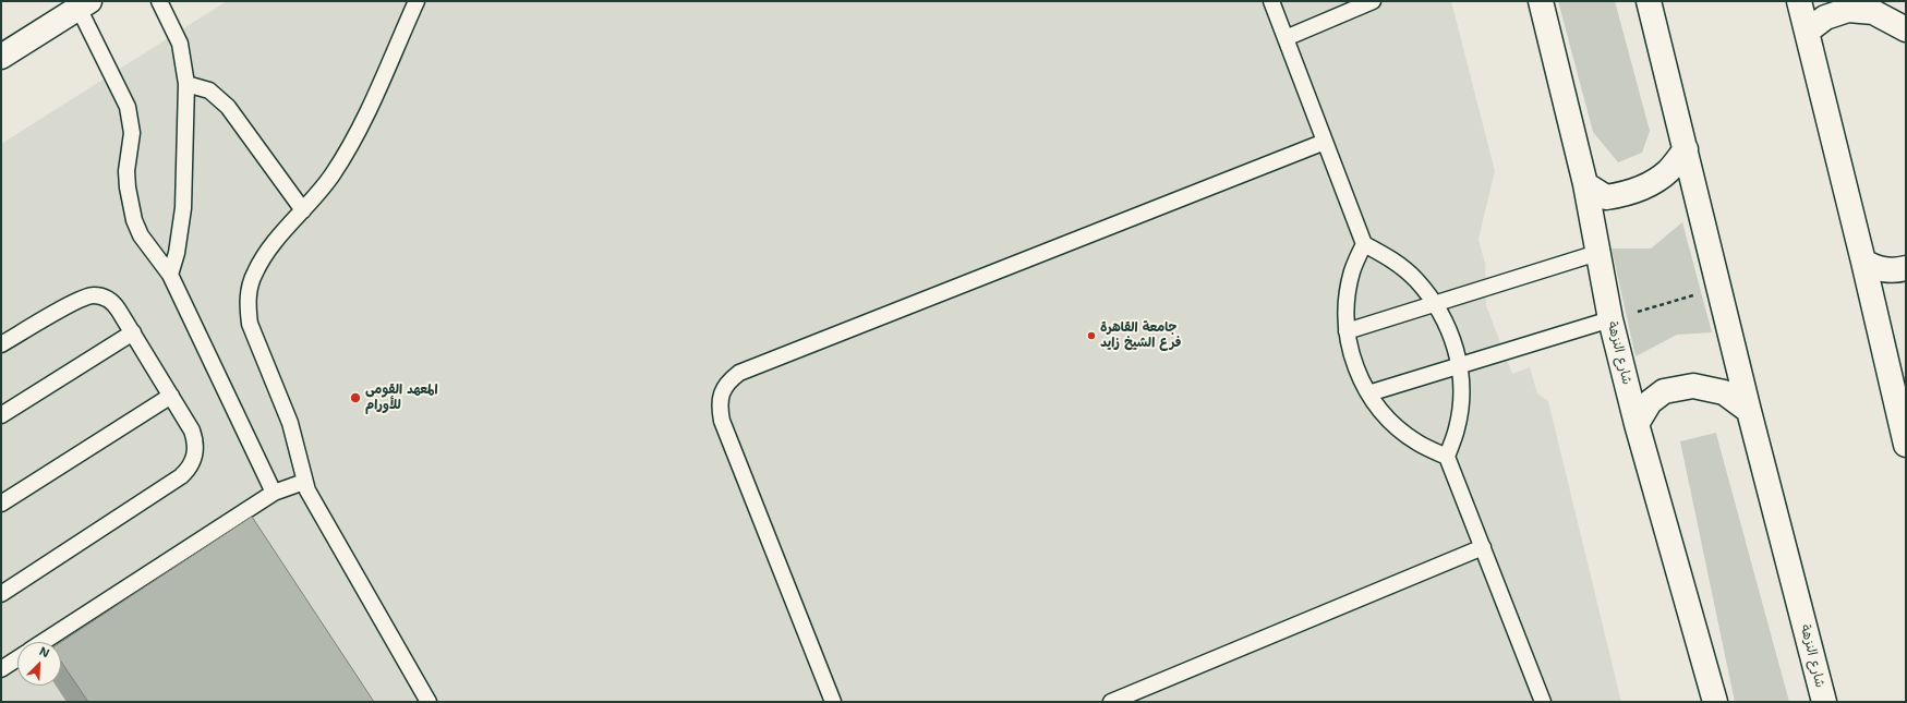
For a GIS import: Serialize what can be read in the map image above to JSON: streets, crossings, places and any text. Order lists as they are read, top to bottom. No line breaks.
{"streets":{"main road":["شارع النزهة"]},"places":["جامعة القاهرة فرع الشيخ زايد","المعهد القومى للأورام"],"north":"top right"}
